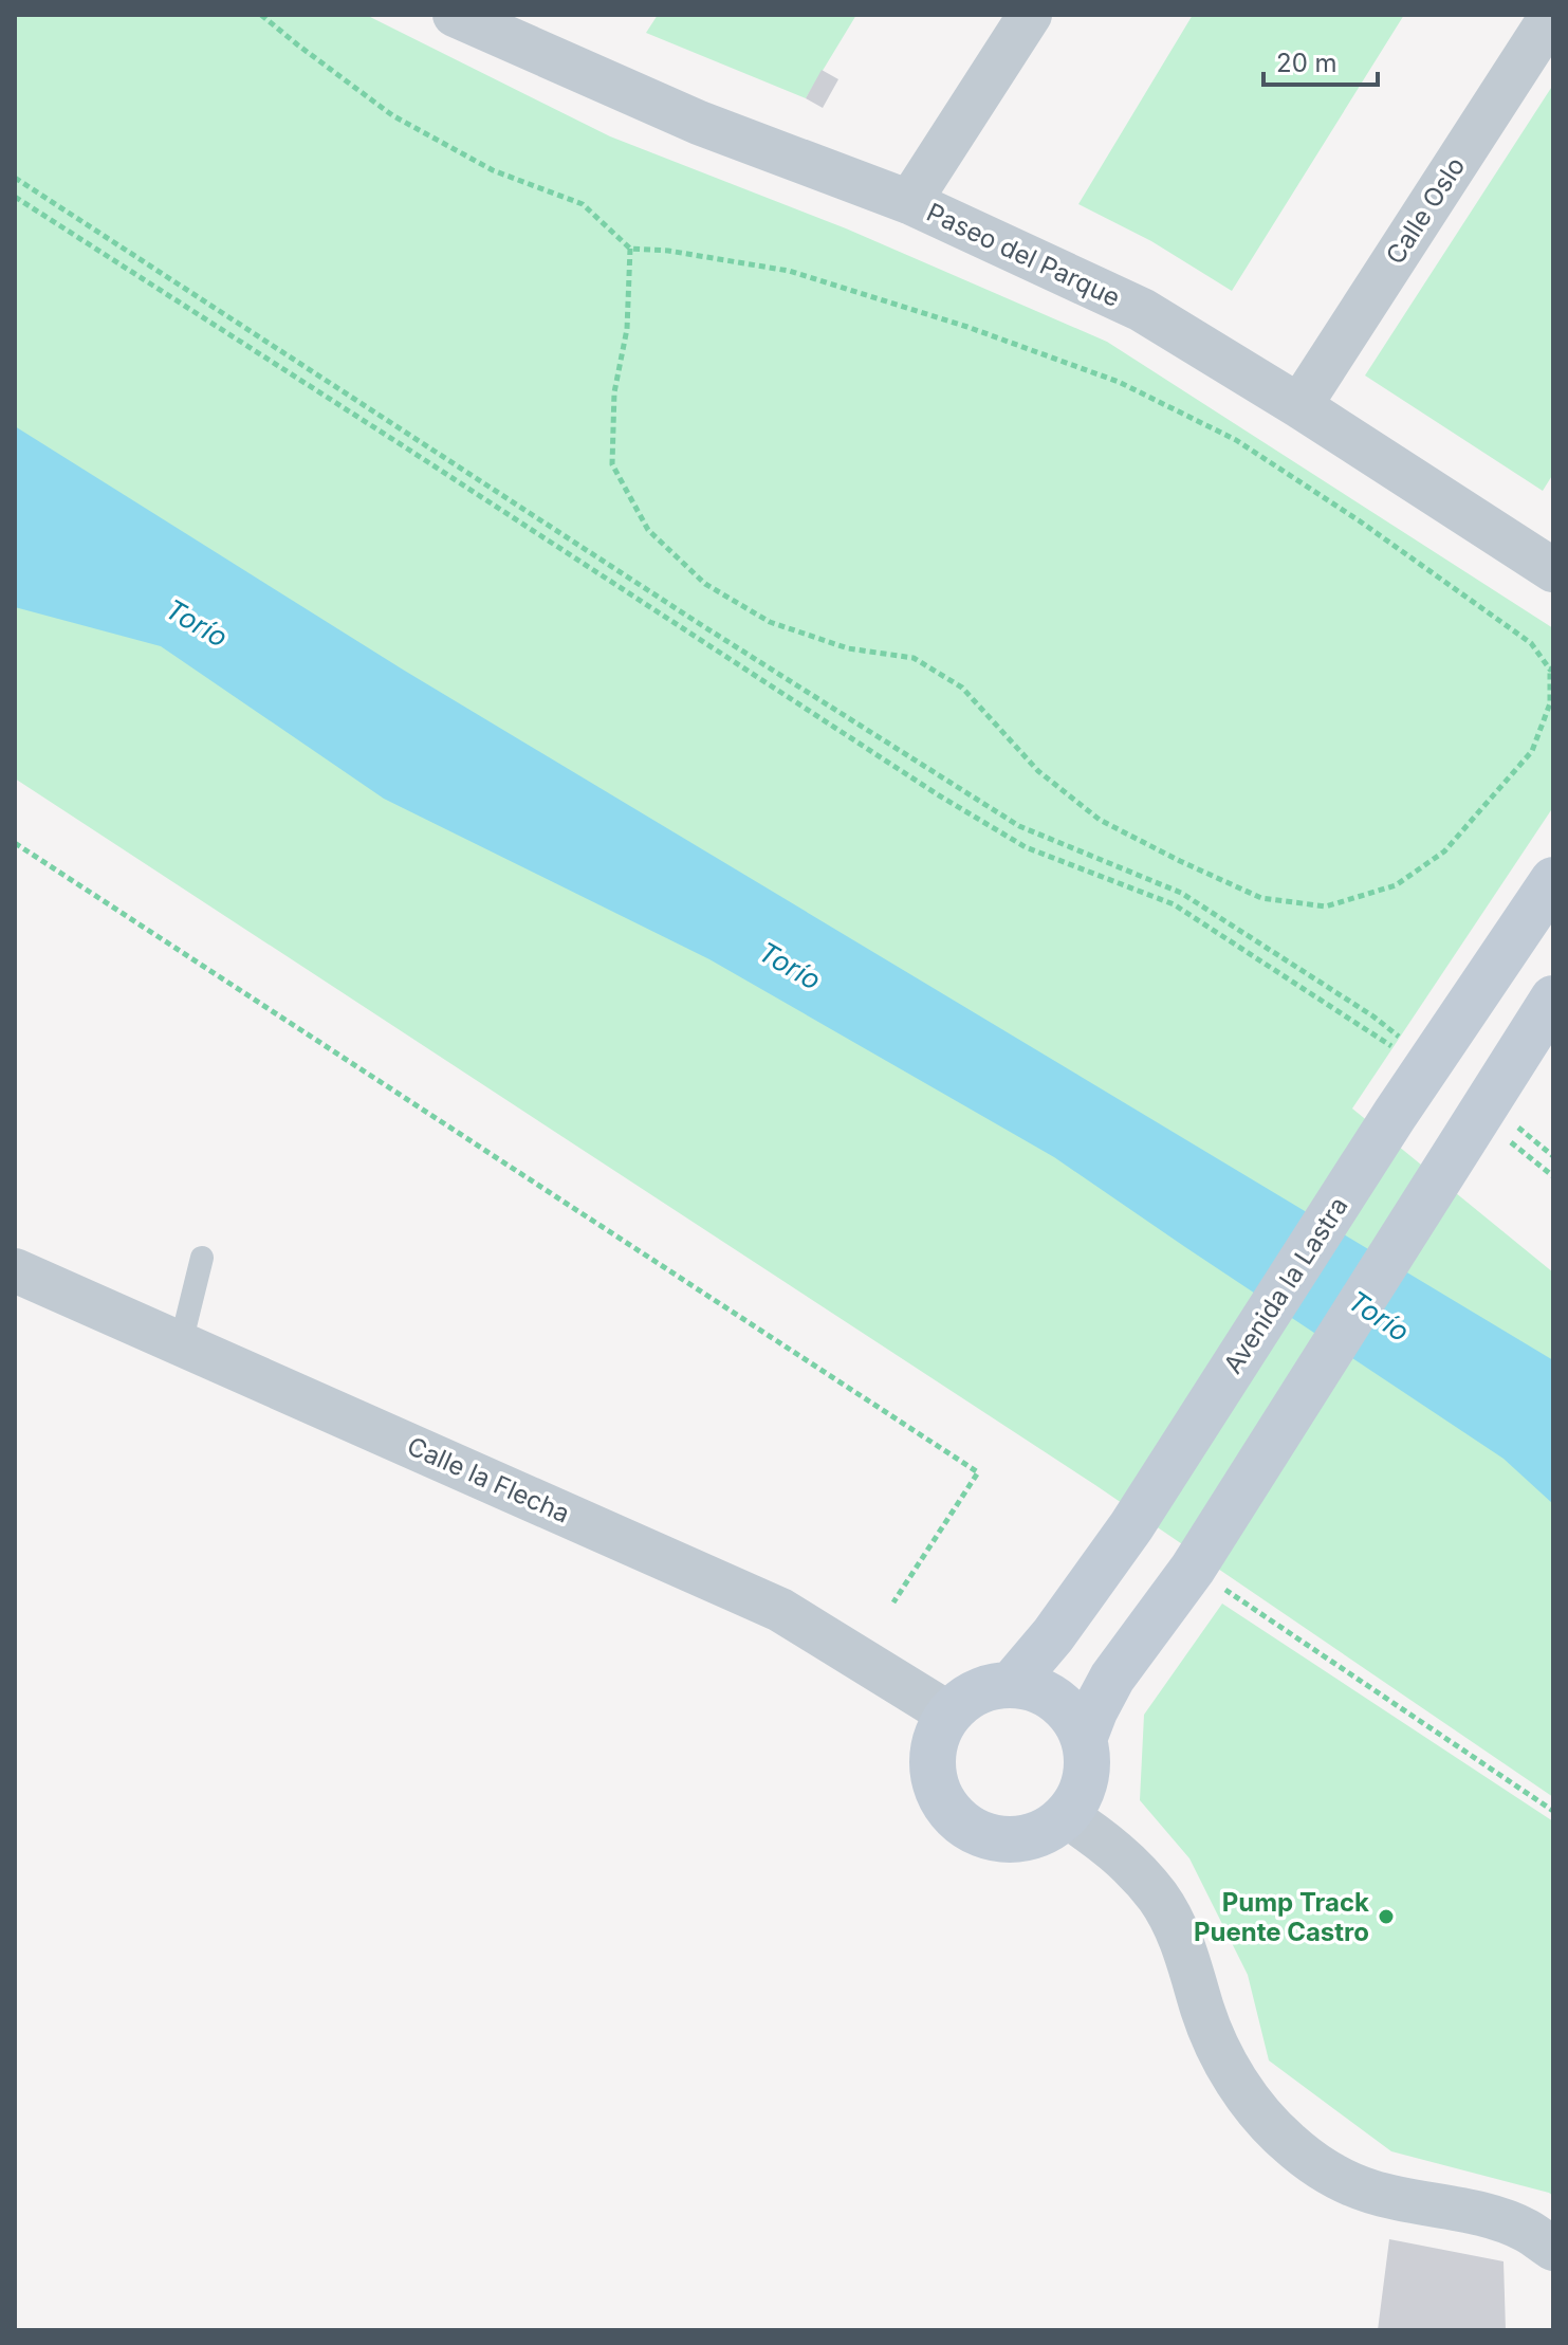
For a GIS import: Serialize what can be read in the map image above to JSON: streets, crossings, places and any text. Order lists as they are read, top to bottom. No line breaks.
{"streets":{"main road":["Avenida la Lastra"],"street":["Calle Oslo","Paseo del Parque","Calle la Flecha"]},"crossings":[["Calle Oslo","Paseo del Parque"],["Avenida la Lastra","Calle la Flecha"]],"water":["Torío"],"places":["Pump Track Puente Castro"],"scale_bar":"20 m"}
